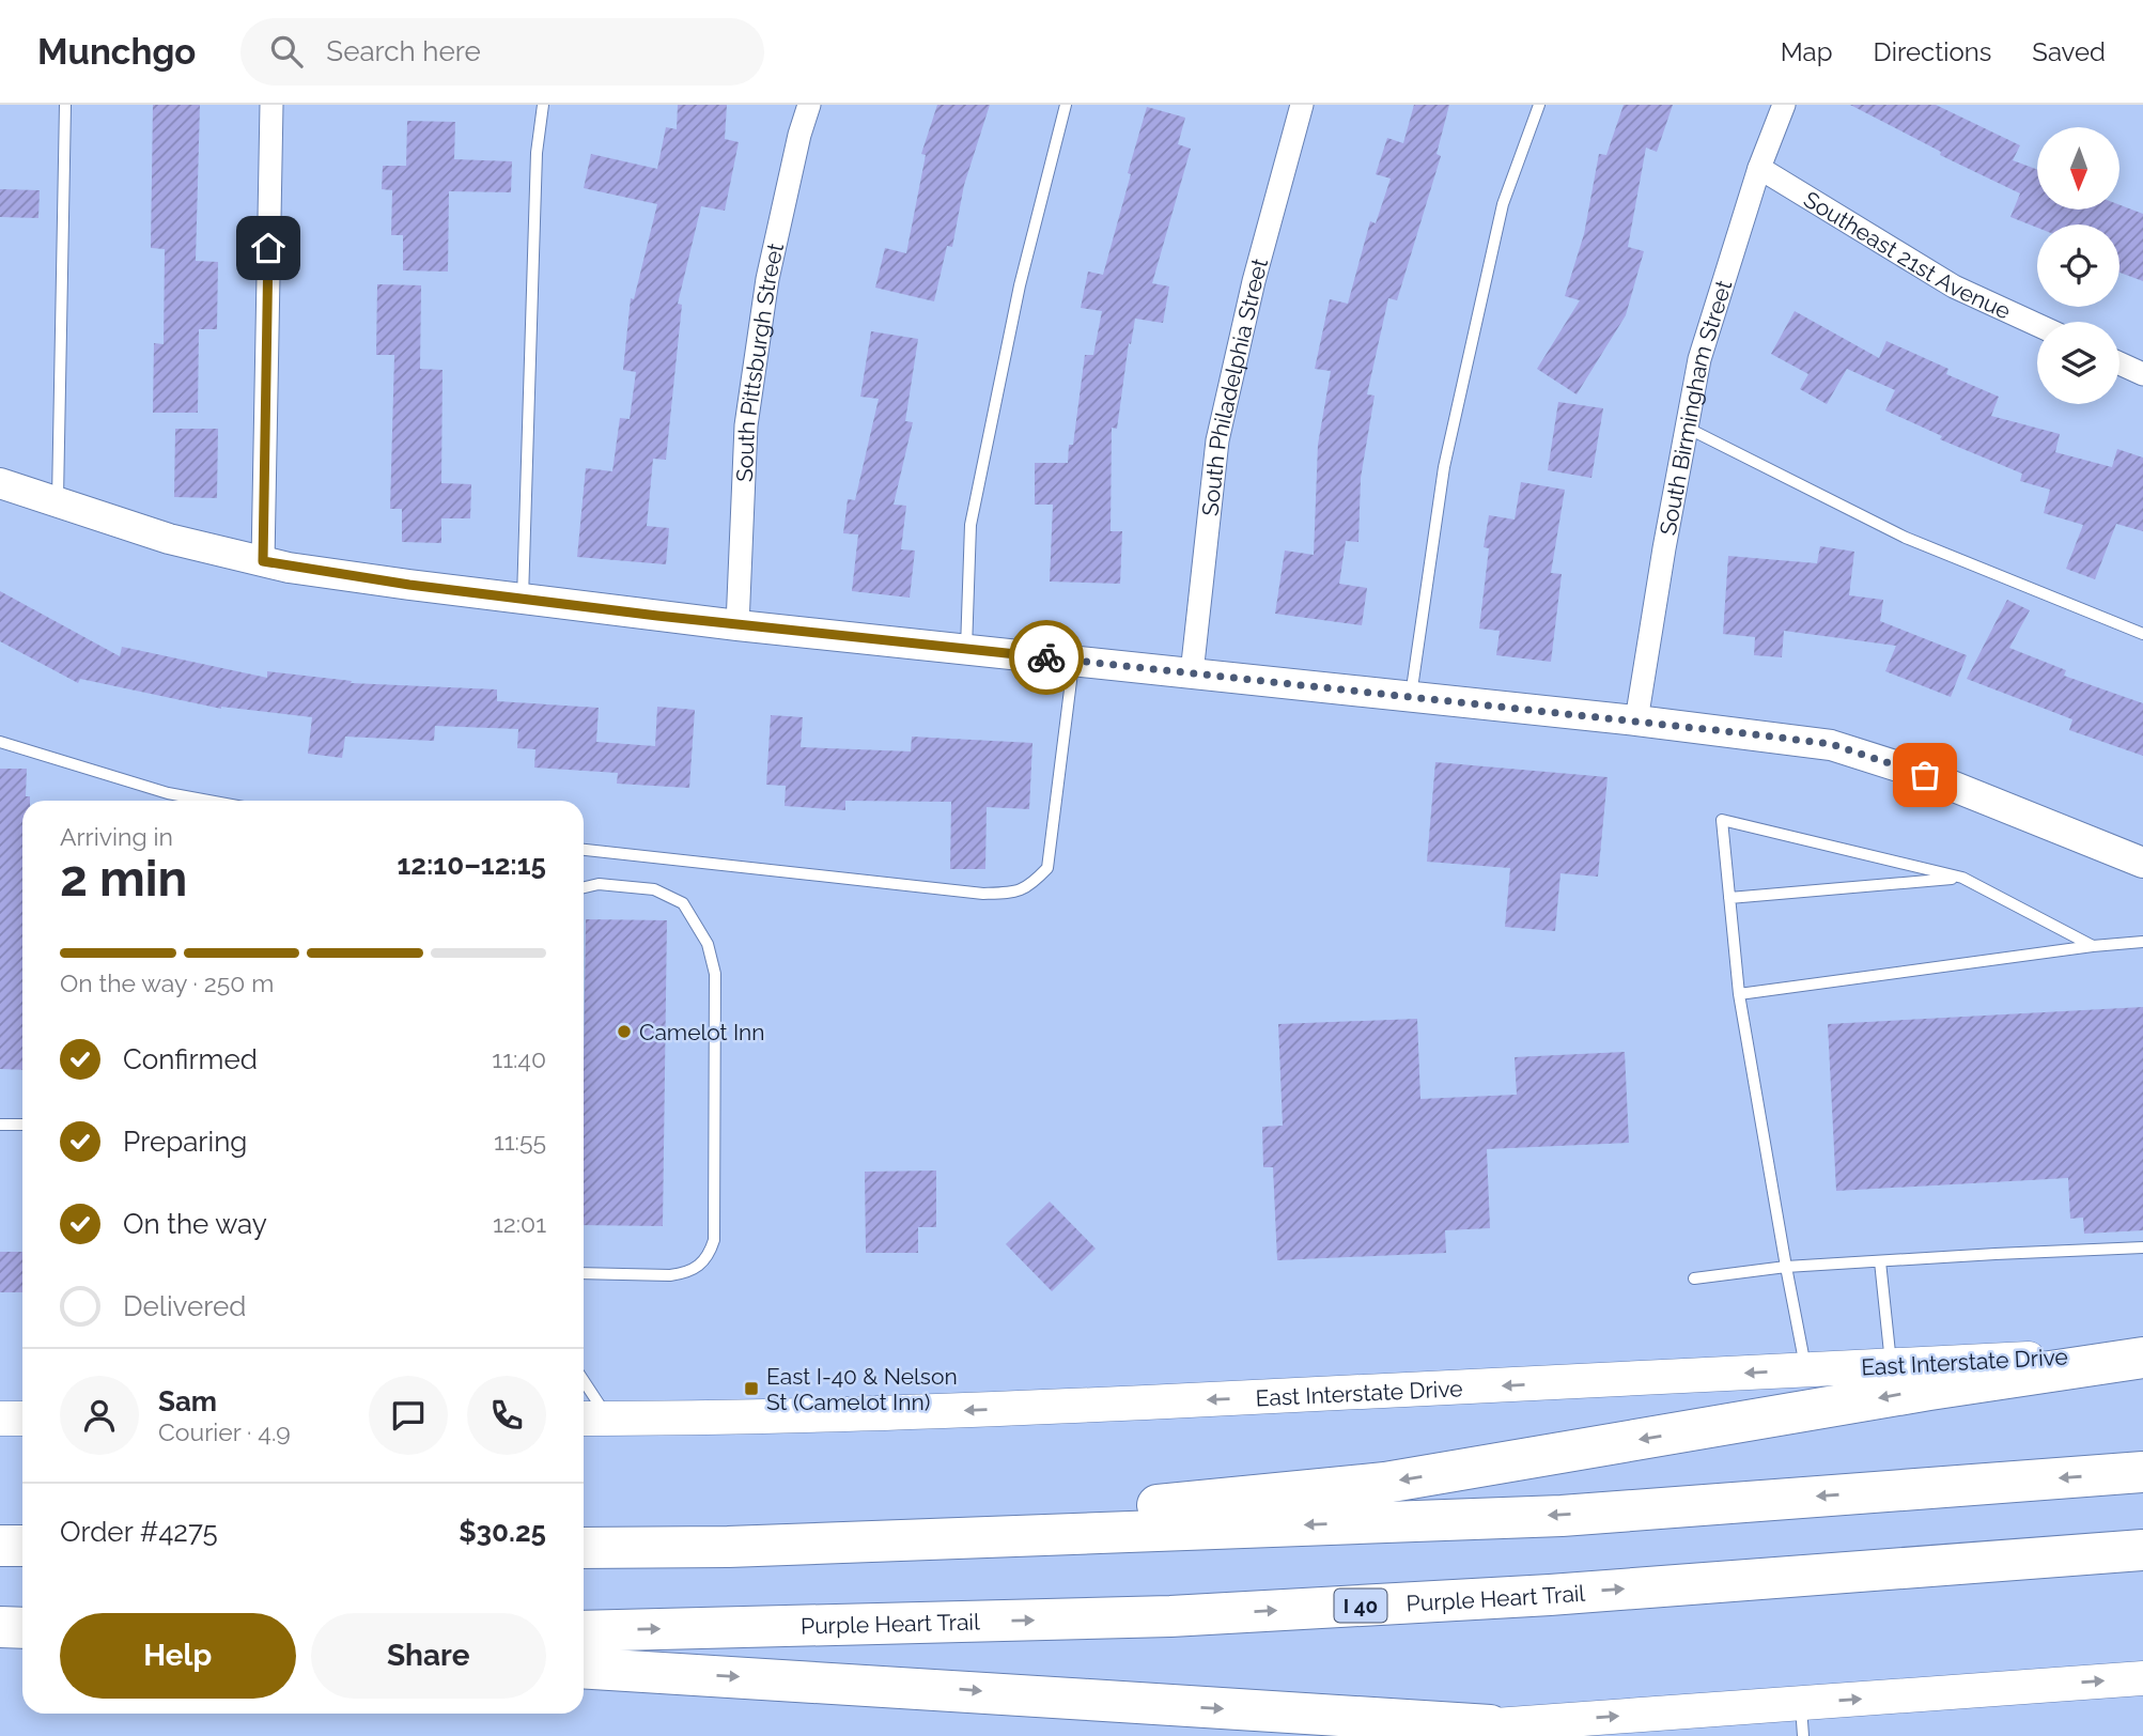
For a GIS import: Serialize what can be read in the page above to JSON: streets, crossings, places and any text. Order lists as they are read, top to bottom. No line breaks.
{"streets":{"highway":["Purple Heart Trail","I 40"],"main road":["East Interstate Drive"],"street":["Southeast 21st Avenue","South Pittsburgh Street","South Philadelphia Street","South Birmingham Street"]},"crossings":[["Southeast 21st Avenue","South Birmingham Street"]],"one_way":["East Interstate Drive"],"places":{"other":["Camelot Inn"],"transit":["East I-40 & Nelson St (Camelot Inn)"]},"north":"bottom","page":{"header":"Munchgo","search":"Search here","nav":["Map","Directions","Saved"],"heading":["2 min","Arriving in","12:10–12:15"],"panel":["Sam","Courier · 4.9","Order #4275","$30.25"],"bar":"On the way · 250 m","list":[["Confirmed","11:40"],["Preparing","11:55"],["On the way","12:01"],"Delivered"],"buttons":["Help","Share"]}}
